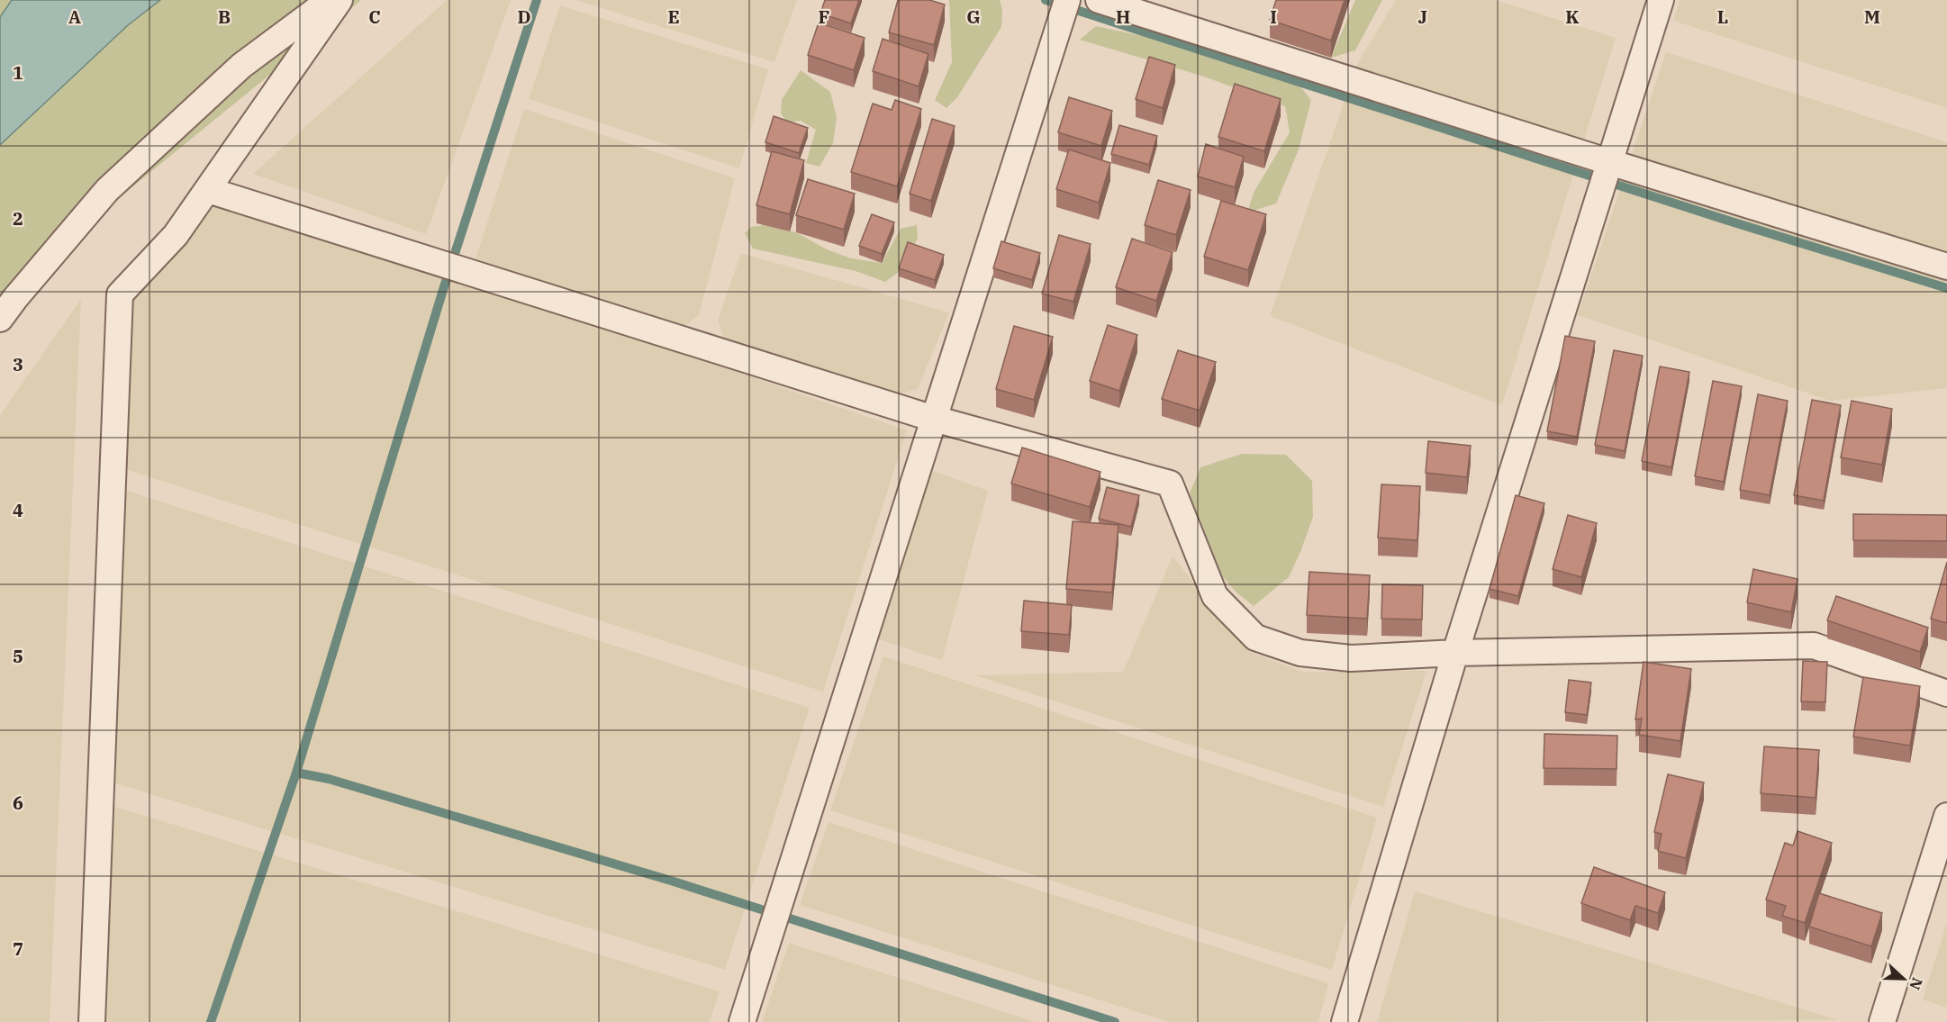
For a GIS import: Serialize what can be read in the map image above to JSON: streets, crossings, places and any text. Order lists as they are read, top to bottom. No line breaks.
{"north":"right","grid":{"columns":["A","B","C","D","E","F","G","H","I","J","K","L","M"],"rows":["1","2","3","4","5","6","7"]}}
